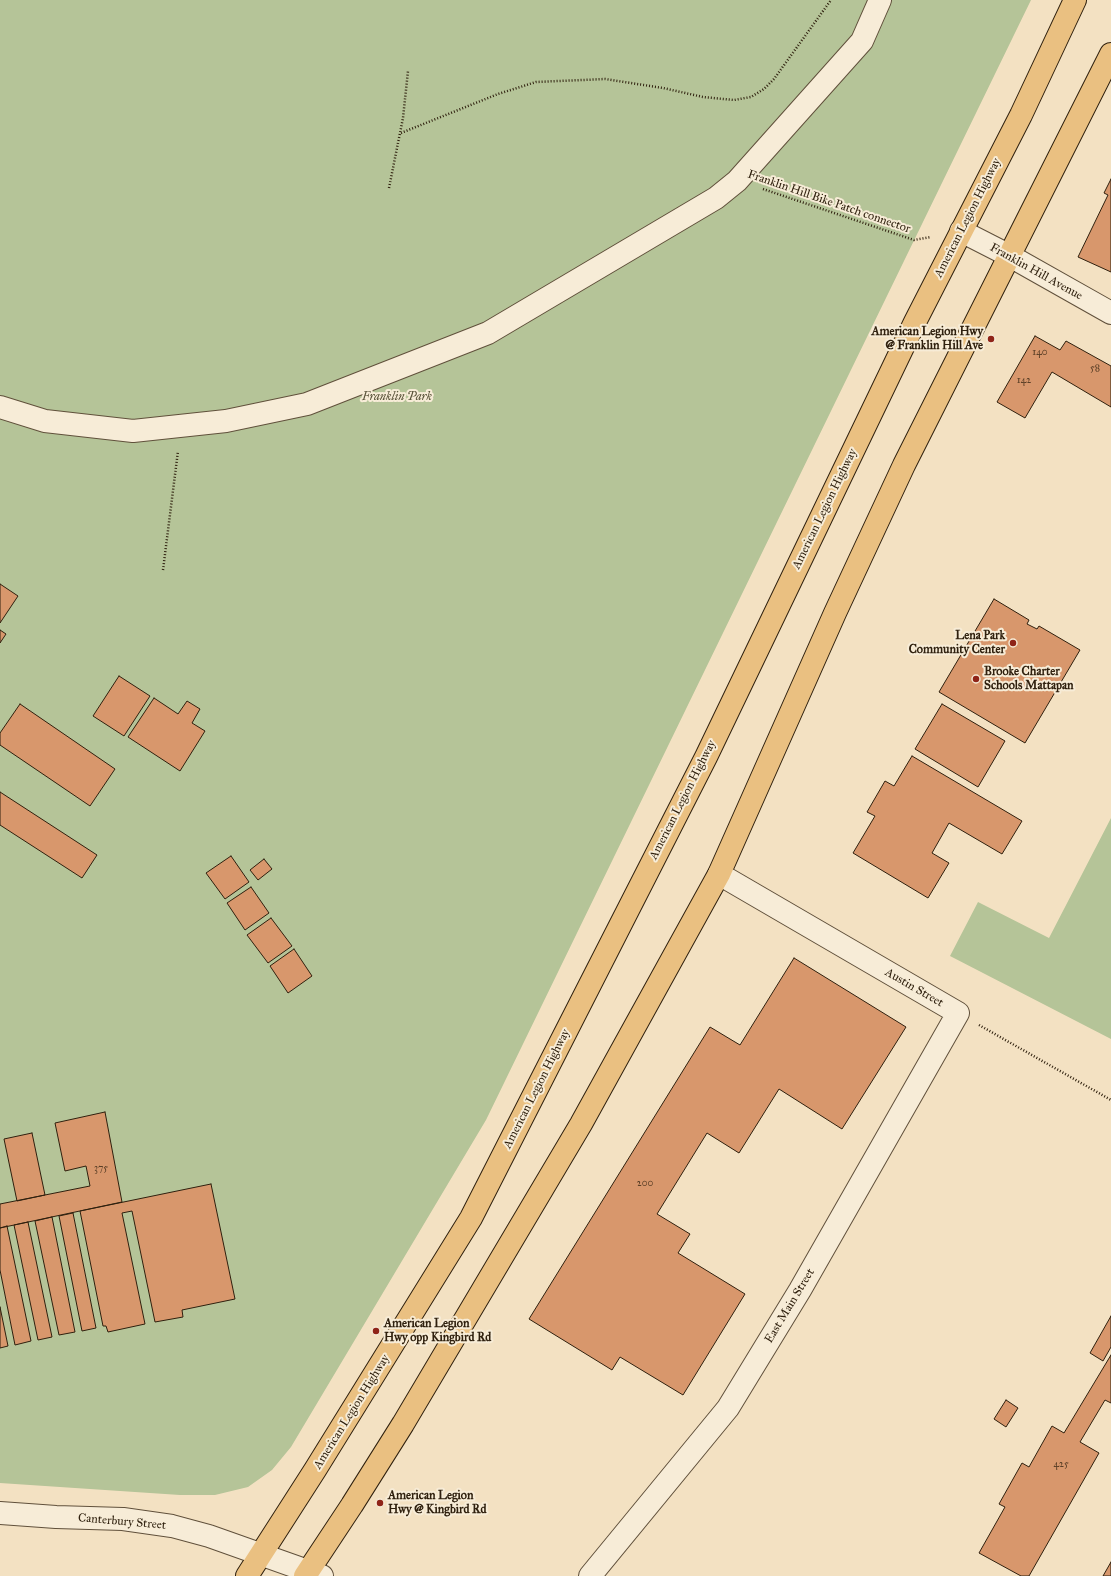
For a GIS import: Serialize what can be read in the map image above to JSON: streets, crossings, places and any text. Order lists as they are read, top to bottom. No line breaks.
{"streets":{"main road":["American Legion Highway"],"street":["Franklin Hill Avenue","Austin Street","East Main Street","Canterbury Street"],"path":["Franklin Hill Bike Patch connector"]},"crossings":[["American Legion Highway","Franklin Hill Avenue"],["American Legion Highway","Canterbury Street"],["Austin Street","East Main Street"]],"parks":["Franklin Park"],"places":["American Legion Hwy @ Franklin Hill Ave","Lena Park Community Center","Brooke Charter Schools Mattapan","American Legion Hwy opp Kingbird Rd","American Legion Hwy @ Kingbird Rd"],"house_numbers":["140","58","142","375","200","425"]}
